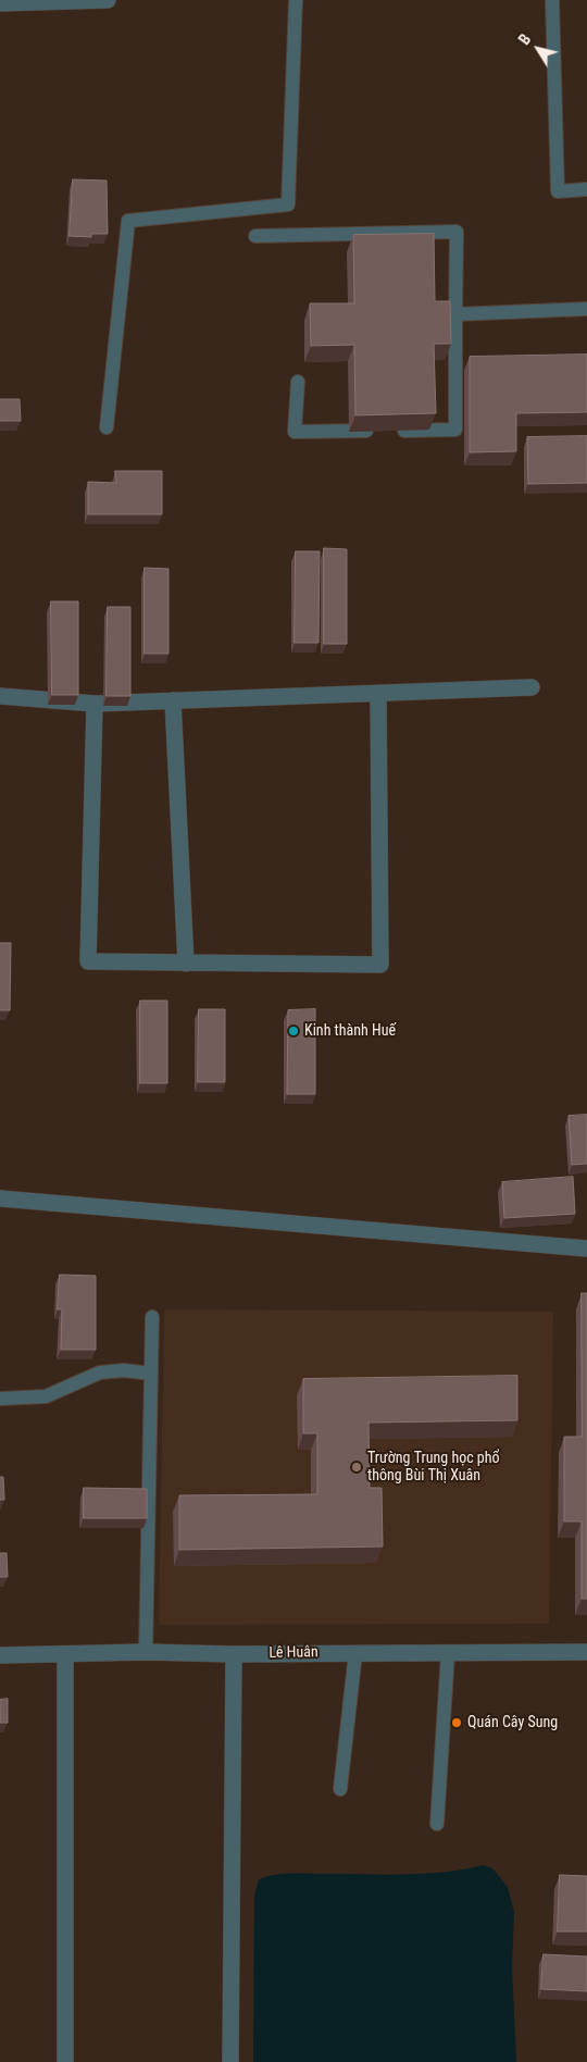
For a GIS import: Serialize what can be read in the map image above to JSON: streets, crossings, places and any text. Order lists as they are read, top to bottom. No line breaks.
{"streets":{"street":["Lê Huân"]},"places":["Kinh thành Huế","Trường Trung học phổ thông Bùi Thị Xuân","Quán Cây Sung"],"north":"top left"}
